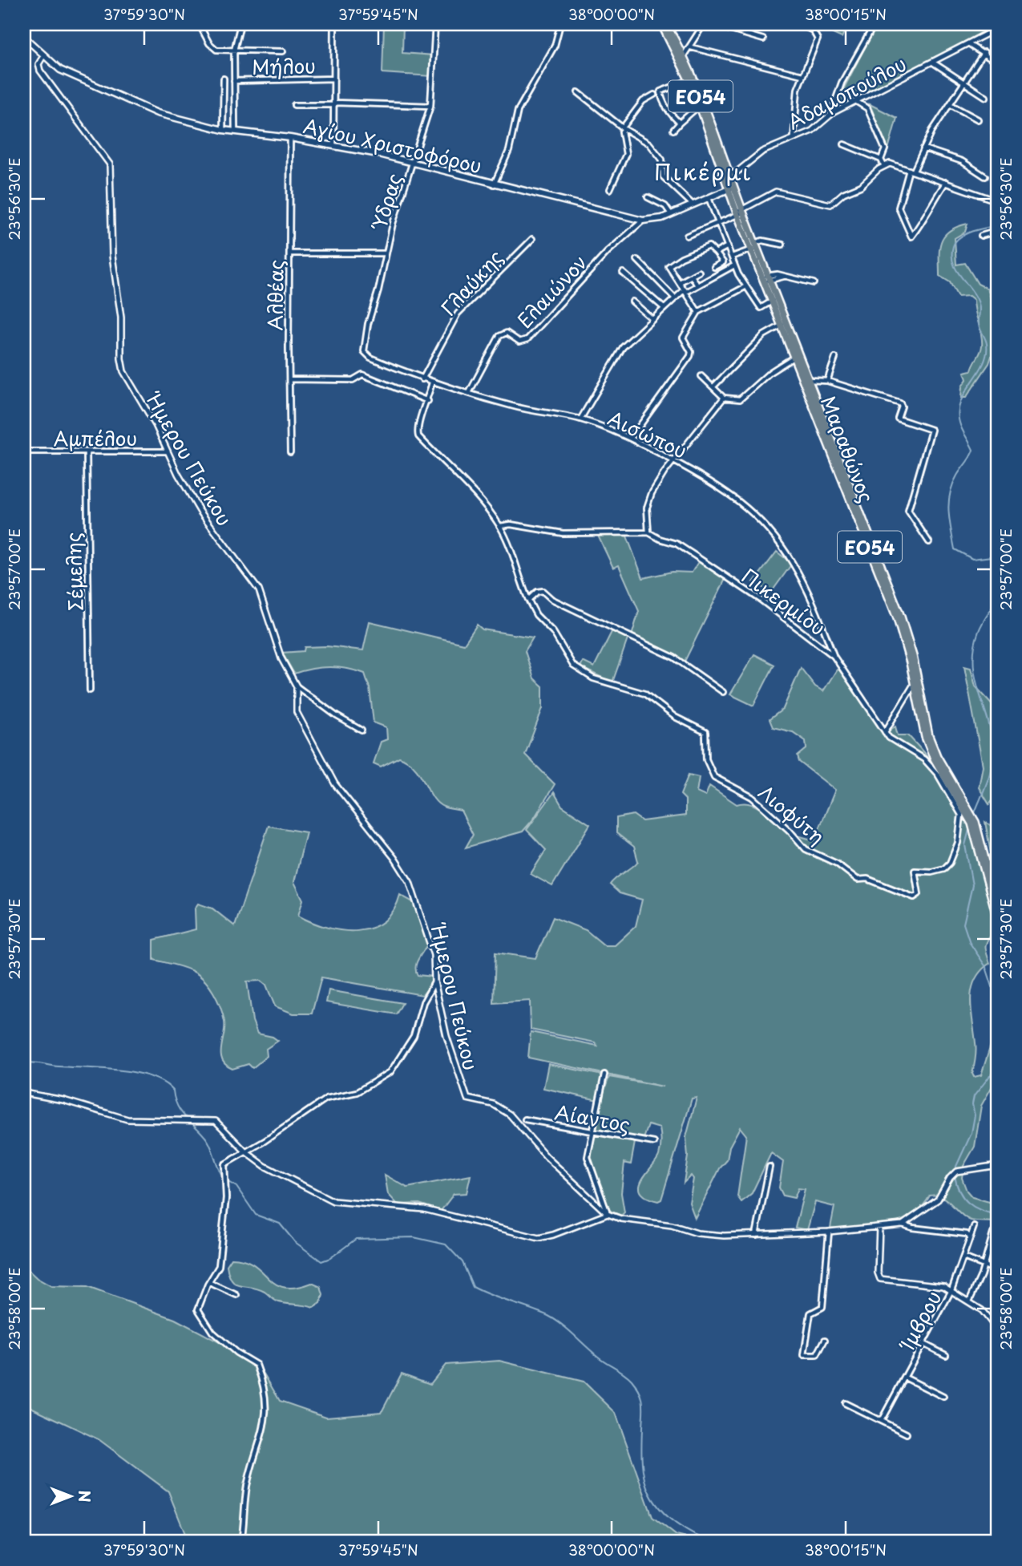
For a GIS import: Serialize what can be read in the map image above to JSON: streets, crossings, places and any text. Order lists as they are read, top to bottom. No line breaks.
{"streets":{"main road":["ΕΟ54","Αγίου Χριστοφόρου","Μαραθώνος"],"street":["Μήλου","Αδαμοπούλου","Ύδρας","Γλαύκης","Ελαιώνον","Αλθέας","Αισώπου","Αμπέλου","Ήμερου Πεύκου","Σέμελης","Πικερμίου","Λιοφύτη","Αίαντος","Ίμβρου"]},"crossings":[["Αδαμοπούλου","Μαραθώνος"],["Αγίου Χριστοφόρου","Ύδρας"],["Αγίου Χριστοφόρου","Ελαιώνον"],["Αγίου Χριστοφόρου","Αλθέας"],["Αγίου Χριστοφόρου","Μαραθώνος"],["Αγίου Χριστοφόρου","Ήμερου Πεύκου"],["Ύδρας","Αισώπου"],["Γλαύκης","Αισώπου"],["Ελαιώνον","Αισώπου"],["Αισώπου","Πικερμίου"],["Αμπέλου","Ήμερου Πεύκου"],["Αμπέλου","Σέμελης"],["Πικερμίου","Λιοφύτη"]],"districts":["Πικέρμι"],"north":"right","coordinates":["37°59'30\"N","37°59'45\"N","38°00'00\"N","38°00'15\"N","23°56'30\"E","23°57'00\"E","23°57'30\"E","23°58'00\"E"]}
